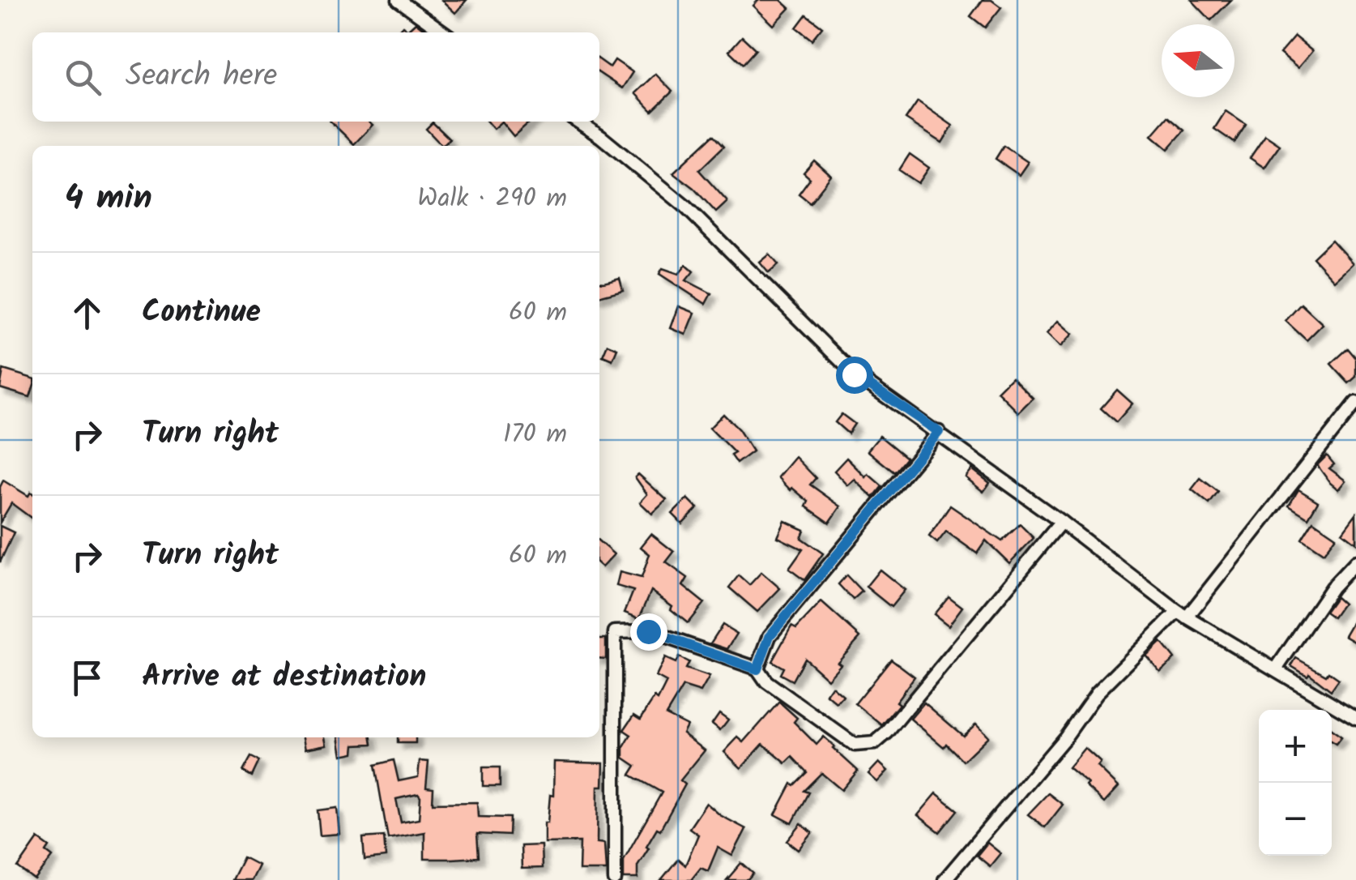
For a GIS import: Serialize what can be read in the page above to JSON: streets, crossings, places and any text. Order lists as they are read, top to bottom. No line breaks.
{"north":"left","page":{"search":"Search here","heading":["4 min","Walk · 290 m"],"list":[["Continue","60 m"],["Turn right","170 m"],["Turn right","60 m"],"Arrive at destination"],"map_buttons":["+","−"]}}
